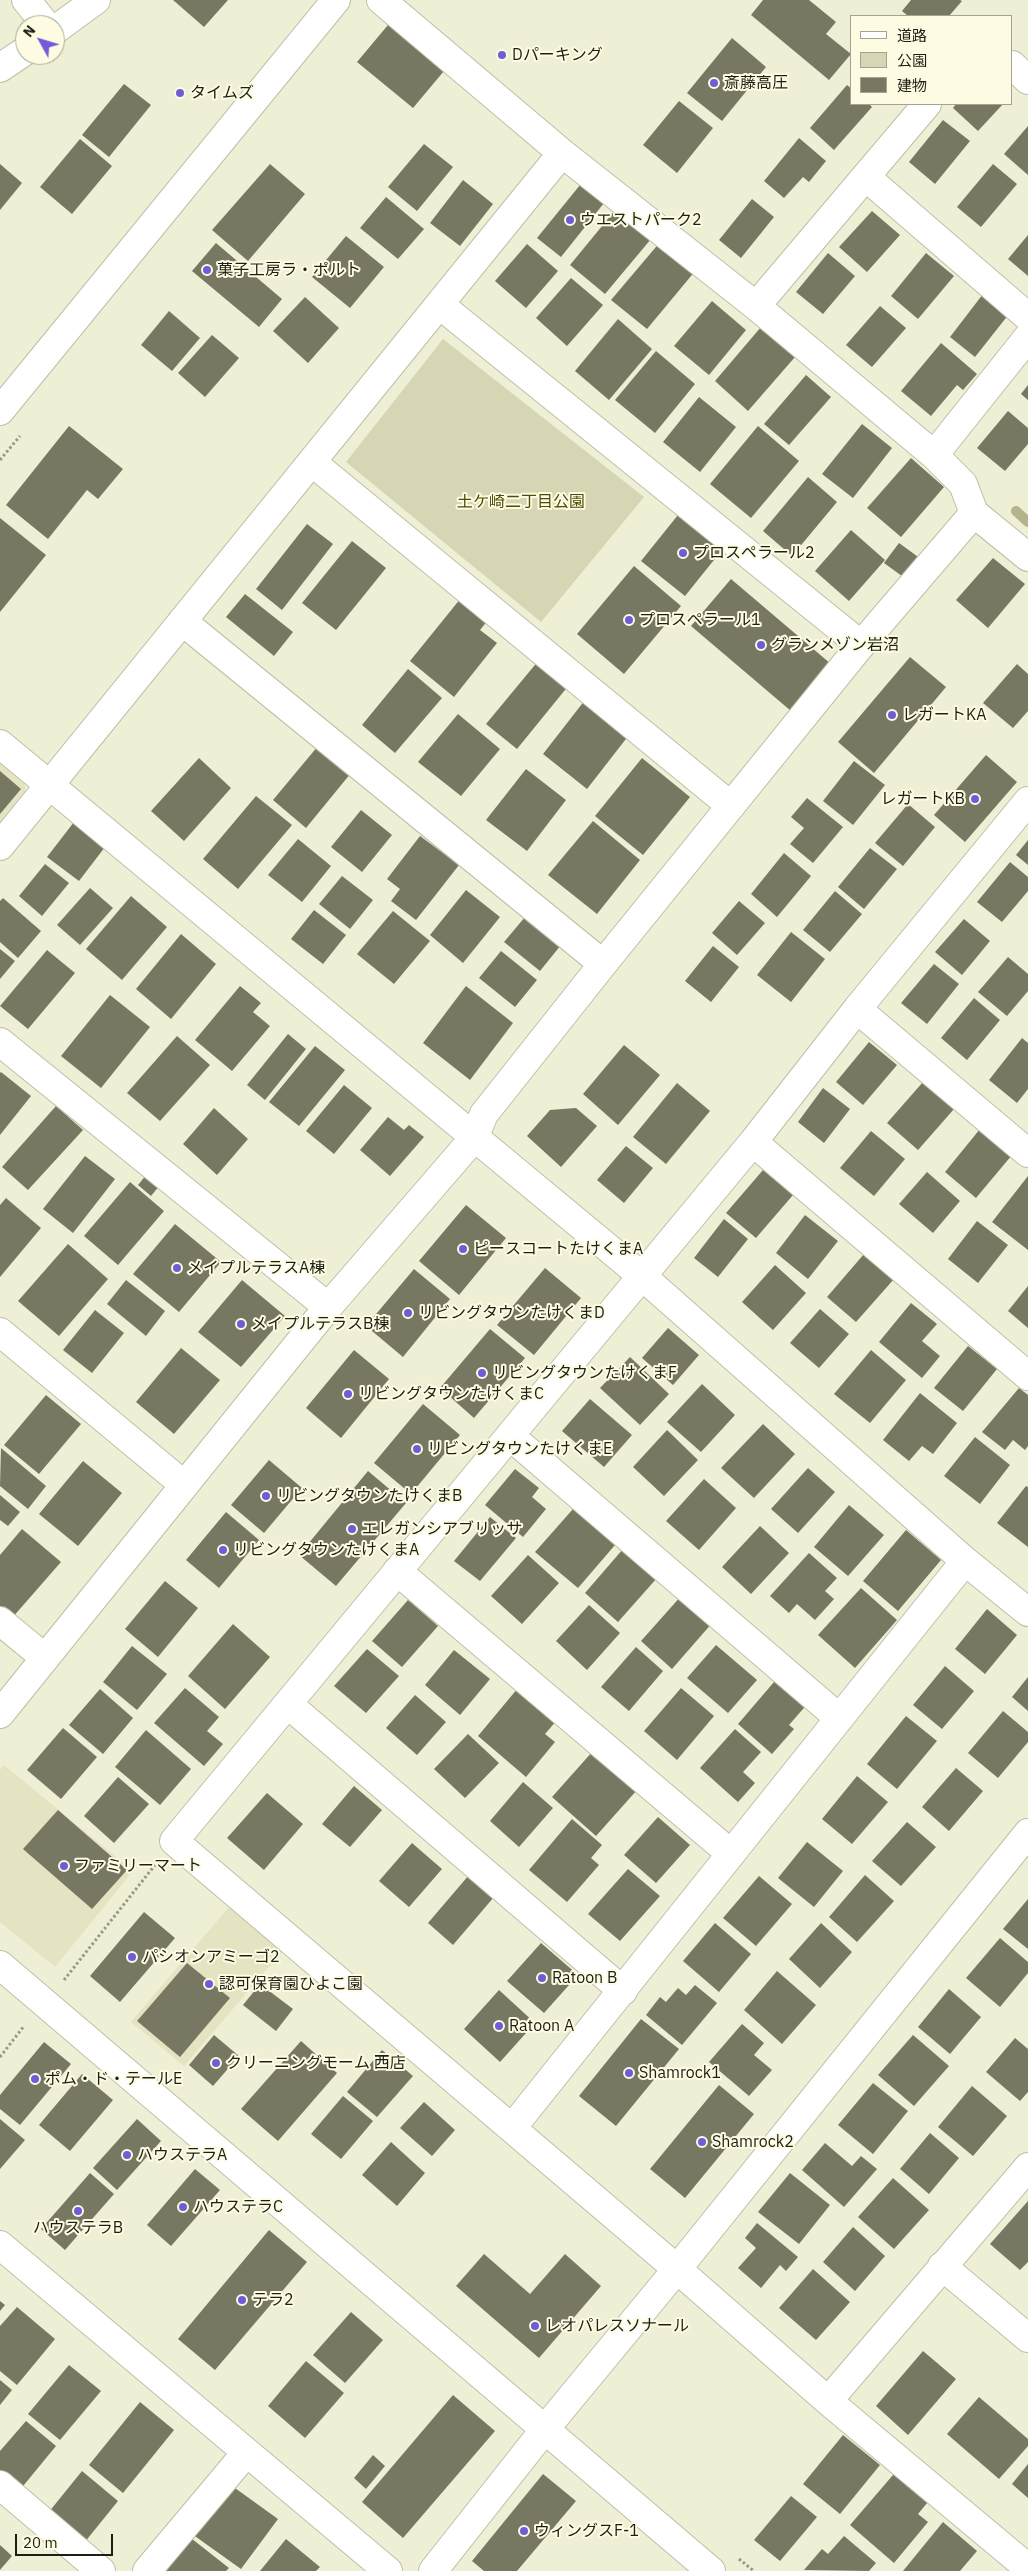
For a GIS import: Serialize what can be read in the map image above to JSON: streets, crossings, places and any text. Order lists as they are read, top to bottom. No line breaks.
{"parks":["土ケ崎二丁目公園"],"places":["Dパーキング","斎藤高圧","タイムズ","ウエストパーク2","菓子工房ラ・ポルト","プロスペラール2","プロスペラール1","グランメゾン岩沼","レガートKA","レガートKB","ピースコートたけくまA","メイプルテラスA棟","リビングタウンたけくまD","メイプルテラスB棟","リビングタウンたけくまF","リビングタウンたけくまC","リビングタウンたけくまE","リビングタウンたけくまB","エレガンシアブリッサ","リビングタウンたけくまA","ファミリーマート","パシオンアミーゴ2","Ratoon B","認可保育園ひよこ園","Ratoon A","クリーニングモーム 西店","Shamrock1","ポム・ド・テールE","Shamrock2","ハウステラA","ハウステラC","ハウステラB","テラ2","レオパレスソナール","ウィングスF-1"],"legend":["道路","公園","建物"],"scale_bar":"20 m","north":"top left"}
